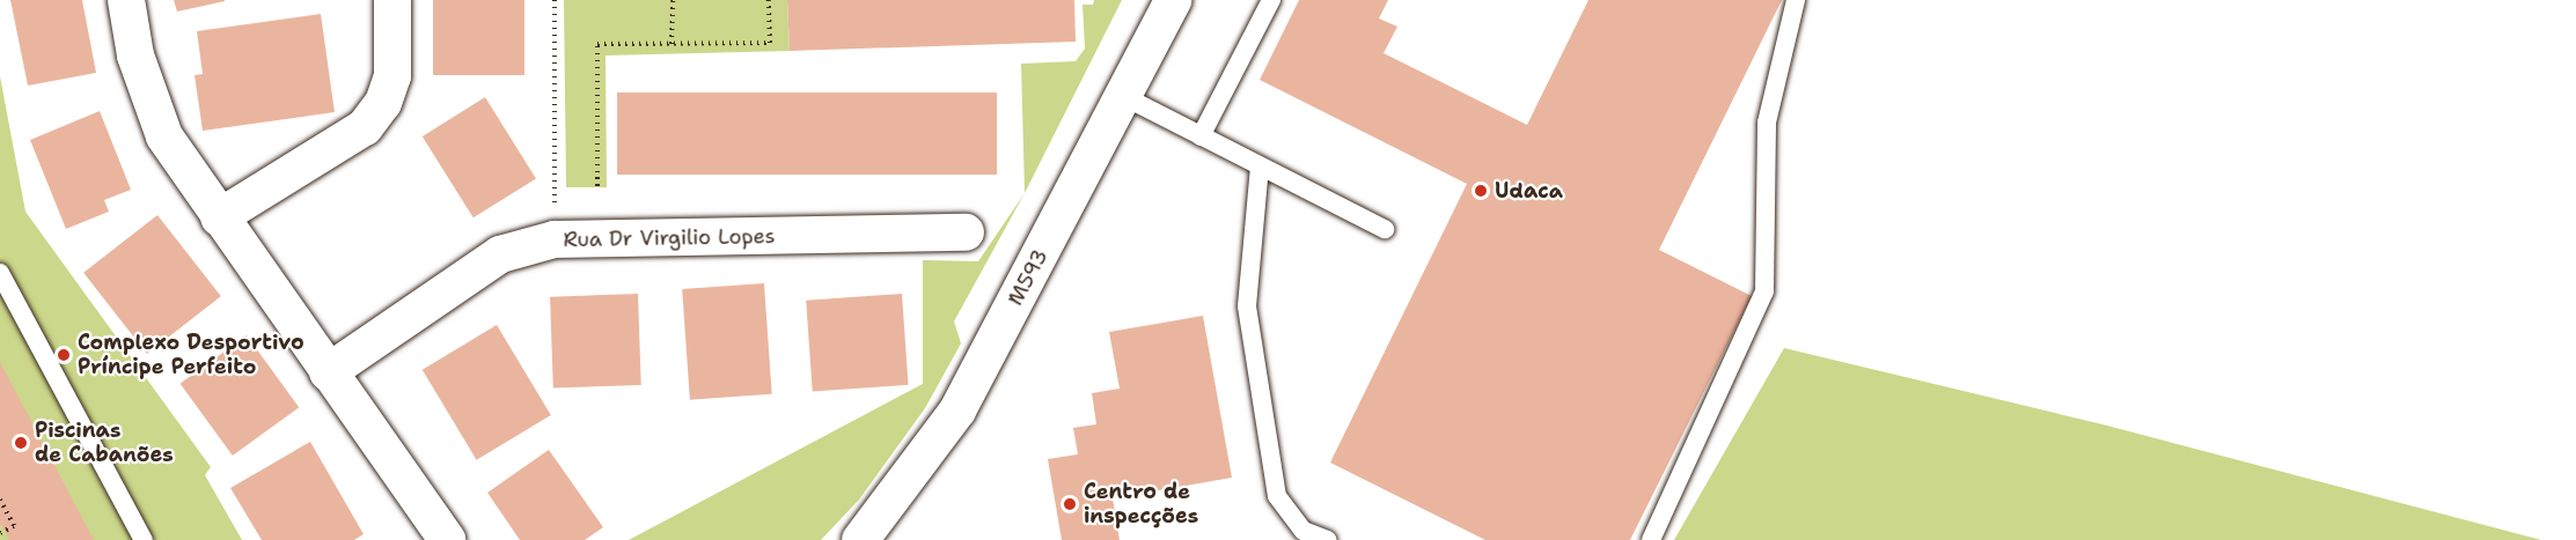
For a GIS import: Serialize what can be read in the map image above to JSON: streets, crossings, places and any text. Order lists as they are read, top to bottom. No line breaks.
{"streets":{"street":["Rua Dr Virgilio Lopes","M593"]},"places":["Udaca","Complexo Desportivo Príncipe Perfeito","Piscinas de Cabanões","Centro de inspecções"]}
